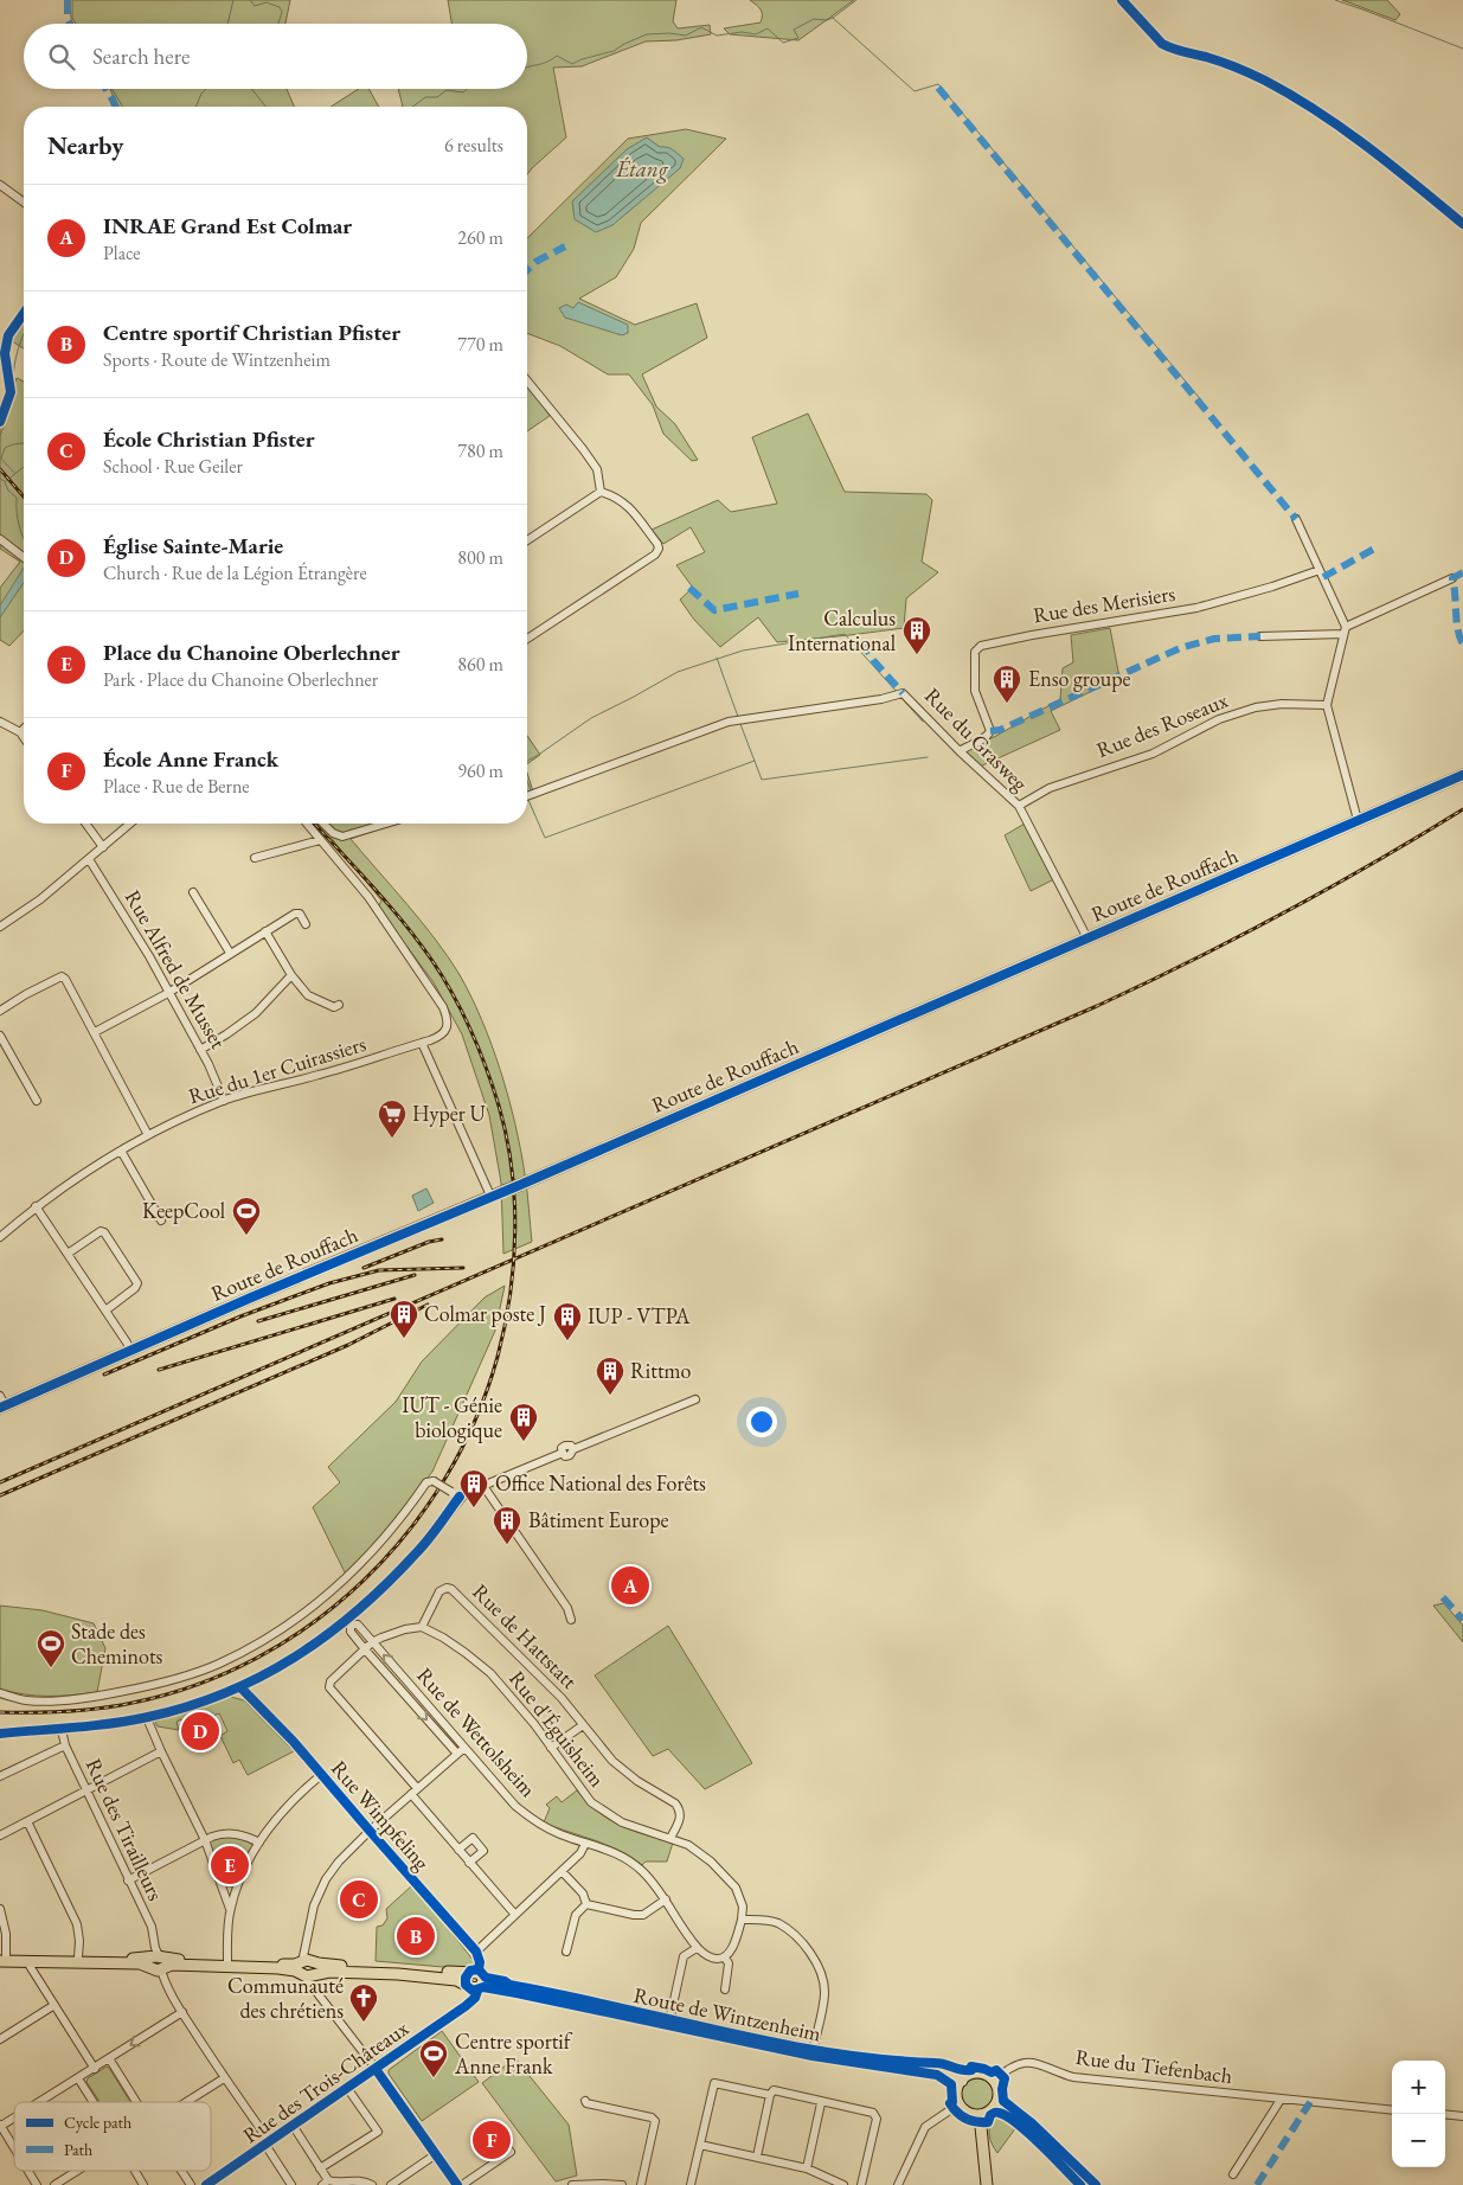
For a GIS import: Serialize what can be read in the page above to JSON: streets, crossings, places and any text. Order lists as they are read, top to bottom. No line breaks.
{"streets":{"main road":["Route de Rouffach","Route de Wintzenheim"],"street":["Rue des Merisiers","Rue des Roseaux","Rue du Grasweg","Rue Alfred de Musset","Rue du 1er Cuirassiers","Rue de Hattstatt","Rue d'Éguisheim","Rue de Wettolsheim","Rue Wimpfeling","Rue des Tirailleurs","Rue du Tiefenbach","Rue des Trois-Châteaux"]},"crossings":[["Rue des Merisiers","Rue du Grasweg"],["Rue des Roseaux","Rue du Grasweg"],["Rue du Grasweg","Route de Rouffach"],["Rue Alfred de Musset","Rue du 1er Cuirassiers"],["Rue de Hattstatt","Rue d'Éguisheim"],["Rue des Tirailleurs","Route de Wintzenheim"],["Rue des Tirailleurs","Rue des Trois-Châteaux"],["Route de Wintzenheim","Rue du Tiefenbach"],["Route de Wintzenheim","Rue des Trois-Châteaux"]],"water":["Étang"],"places":{"building":["Calculus International","Enso groupe","Colmar poste J","IUP - VTPA","Rittmo","IUT - Génie biologique","Office National des Forêts","Bâtiment Europe"],"supermarket":["Hyper U"],"sports":["KeepCool","Stade des Cheminots","Centre sportif Anne Frank"],"church":["Communauté des chrétiens"]},"legend":["Cycle path","Path"],"page":{"search":"Search here","heading":["Nearby","6 results"],"list":[{"mark":"A","name":"INRAE Grand Est Colmar","note":"Place","value":"260 m"},{"mark":"B","name":"Centre sportif Christian Pfister","note":"Sports · Route de Wintzenheim","value":"770 m"},{"mark":"C","name":"École Christian Pfister","note":"School · Rue Geiler","value":"780 m"},{"mark":"D","name":"Église Sainte-Marie","note":"Church · Rue de la Légion Étrangère","value":"800 m"},{"mark":"E","name":"Place du Chanoine Oberlechner","note":"Park · Place du Chanoine Oberlechner","value":"860 m"},{"mark":"F","name":"École Anne Franck","note":"Place · Rue de Berne","value":"960 m"}],"pins":["A","D","E","C","B","F"],"map_buttons":["+","−"]}}
